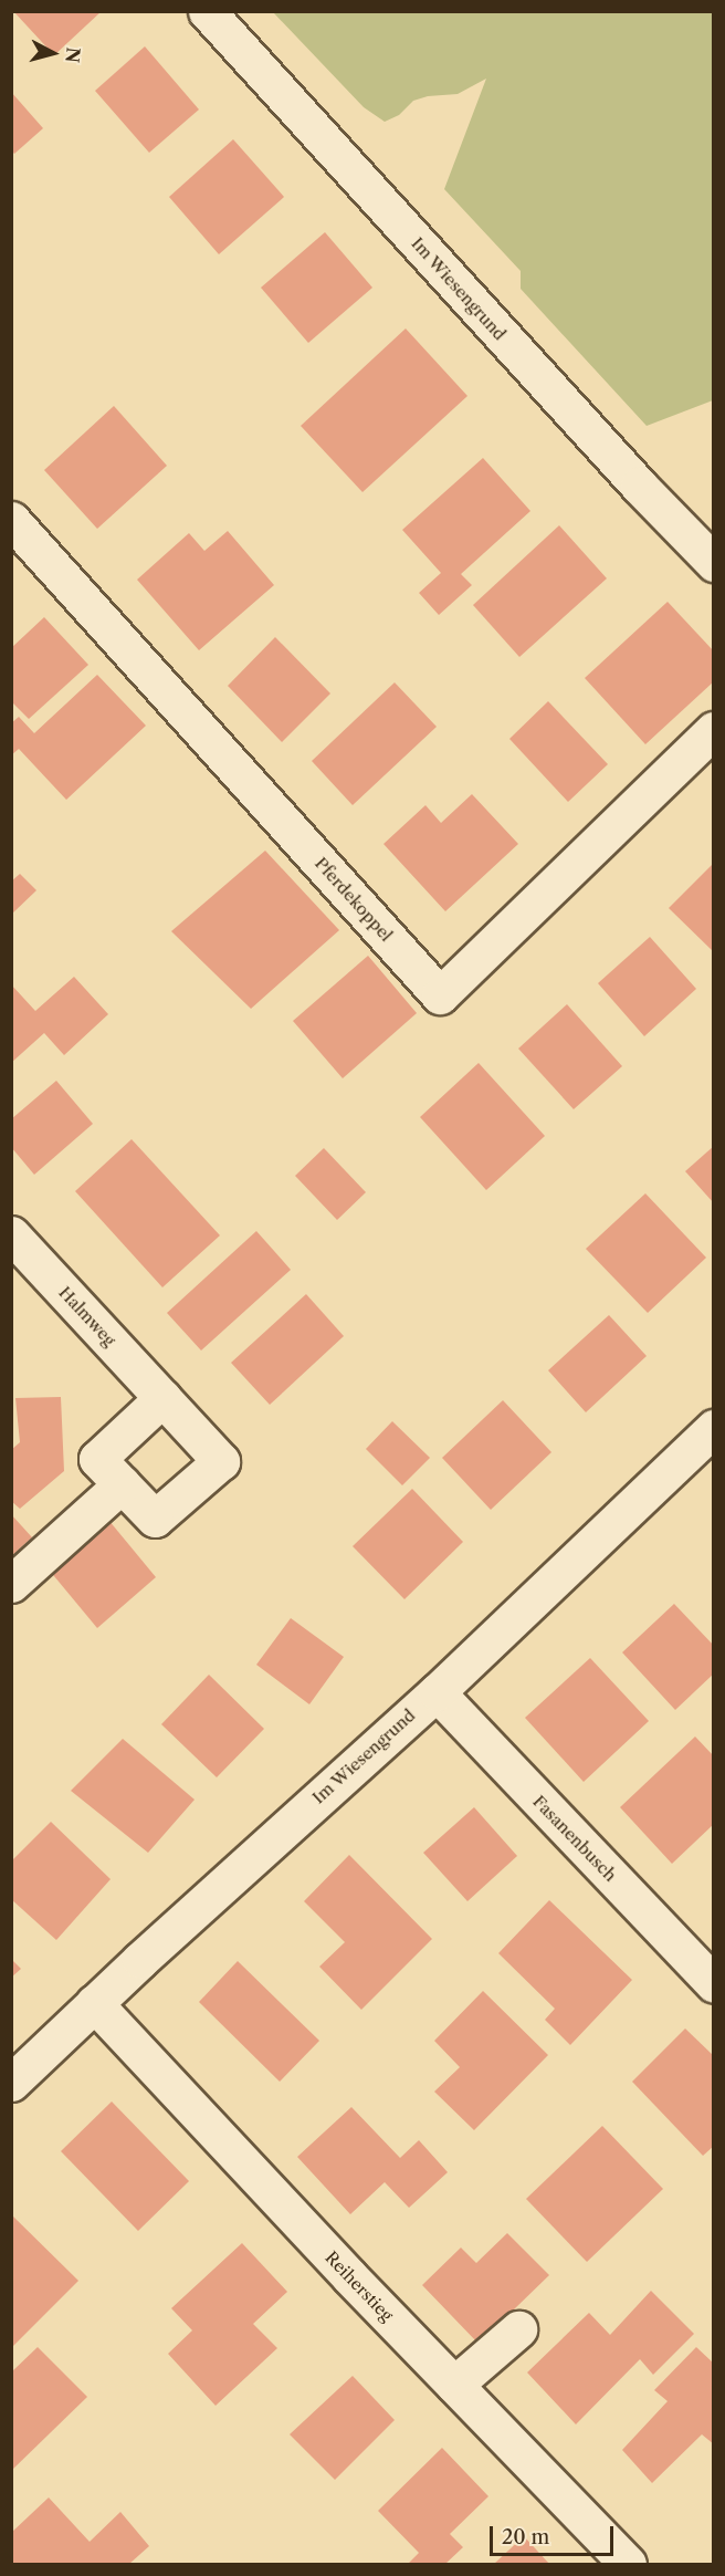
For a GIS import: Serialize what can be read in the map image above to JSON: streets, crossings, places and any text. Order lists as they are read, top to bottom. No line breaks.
{"streets":{"street":["Im Wiesengrund","Pferdekoppel","Halmweg","Fasanenbusch","Reiherstieg"]},"crossings":[["Im Wiesengrund","Fasanenbusch"],["Im Wiesengrund","Reiherstieg"]],"scale_bar":"20 m","north":"right"}
